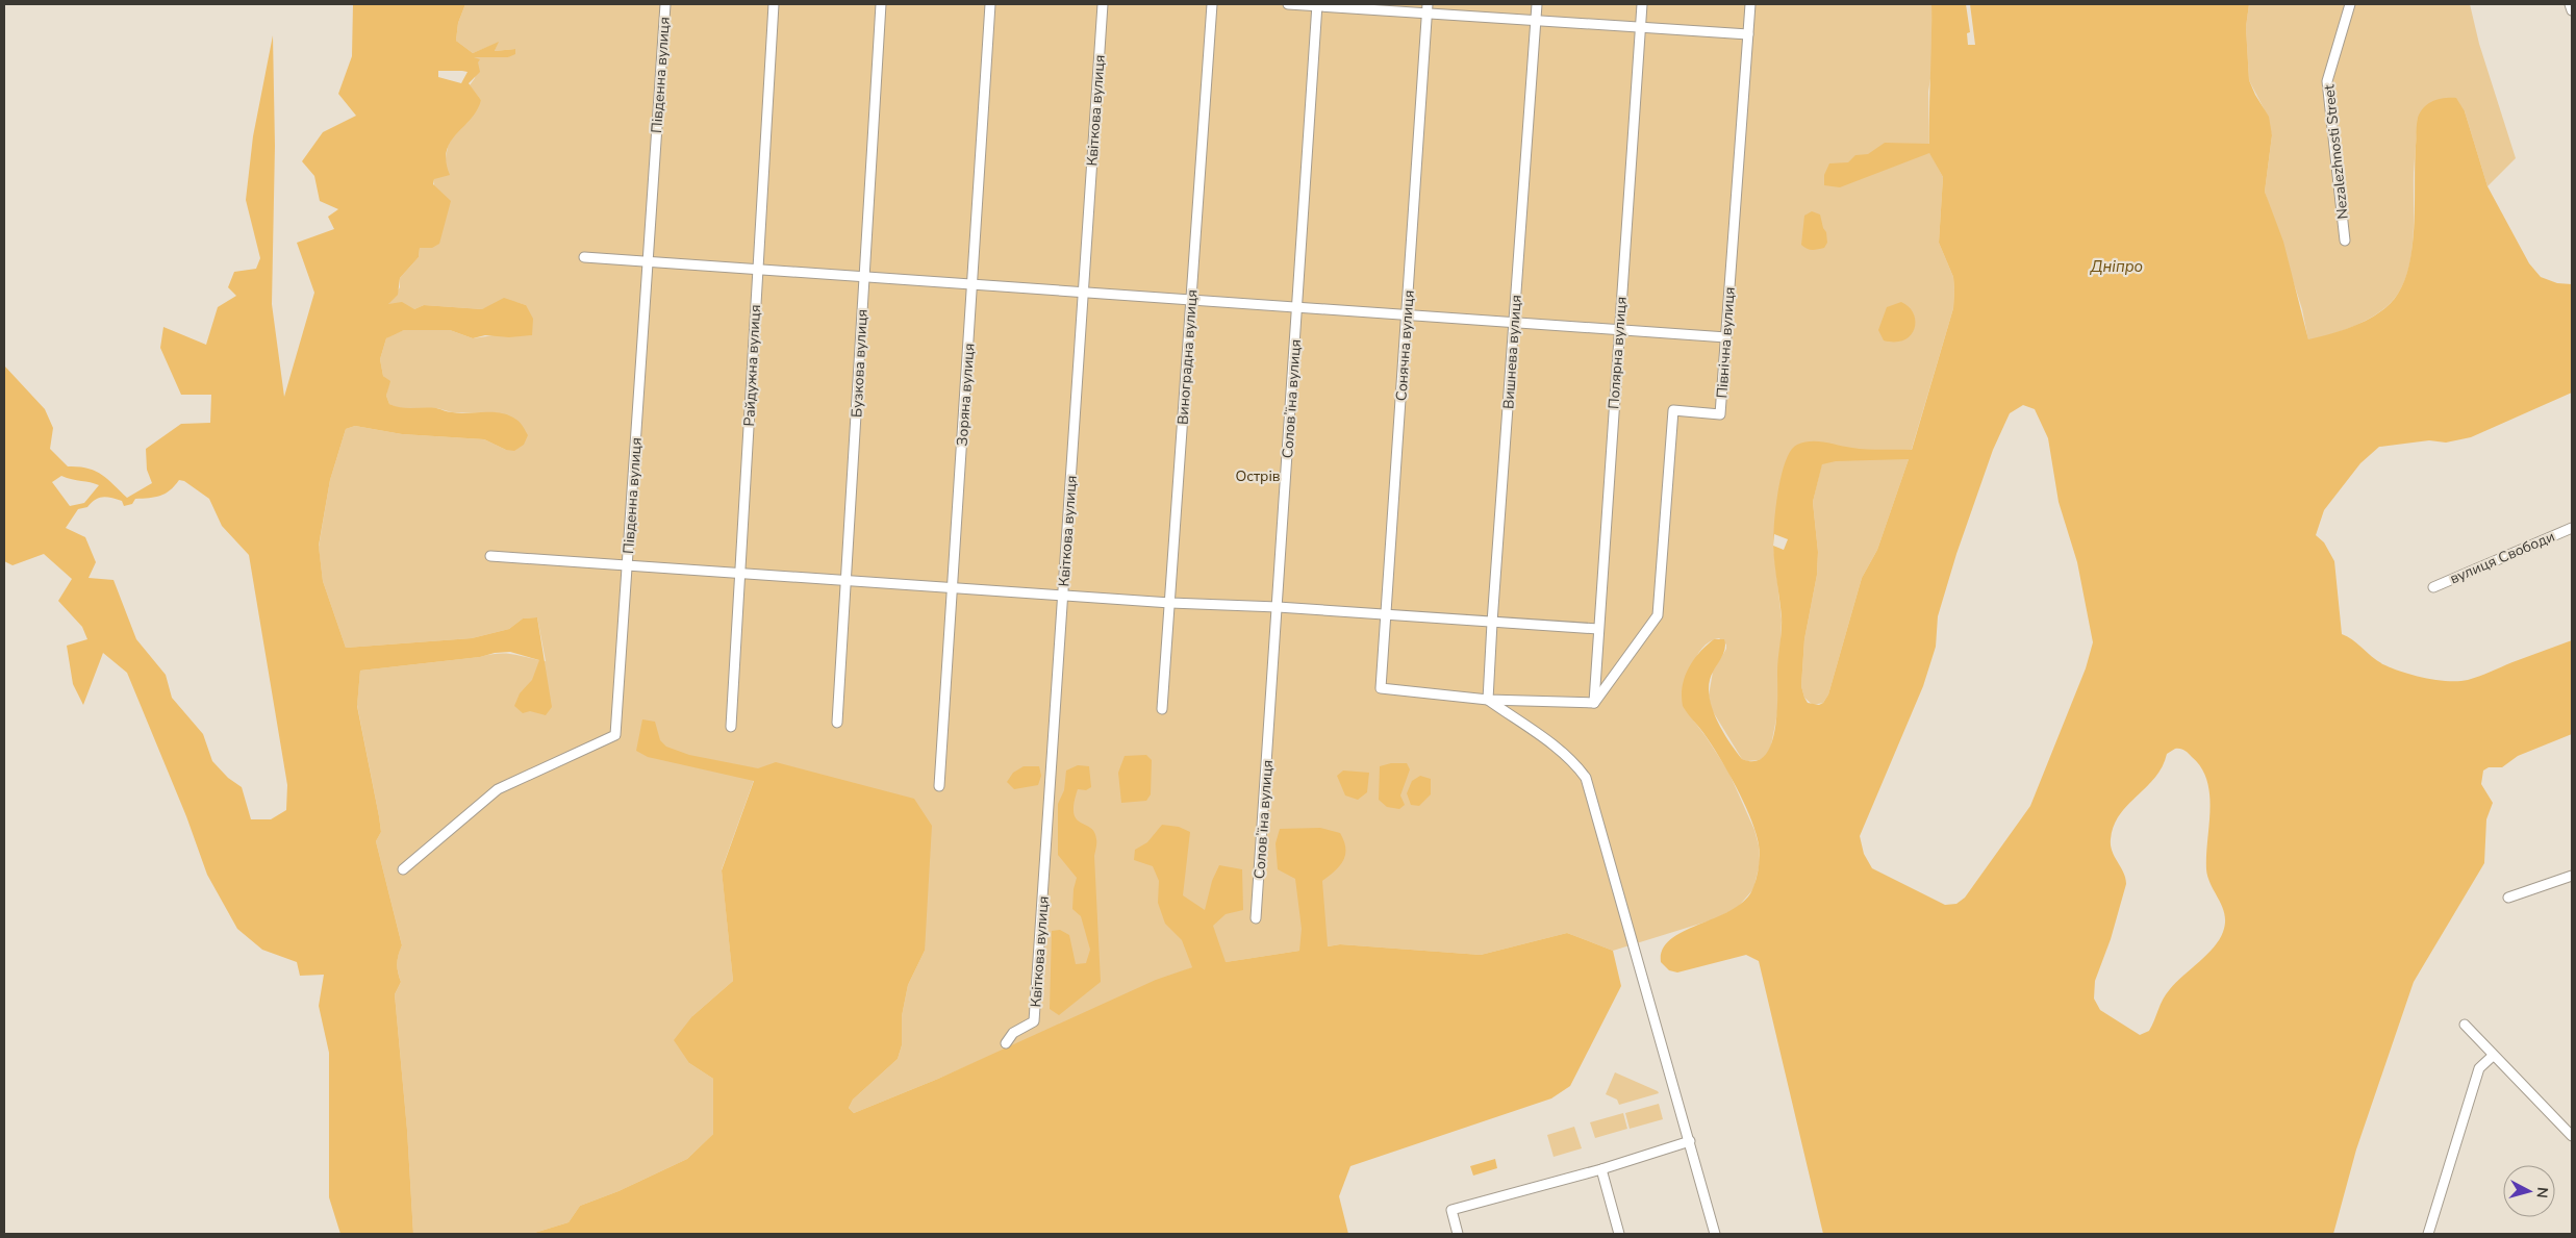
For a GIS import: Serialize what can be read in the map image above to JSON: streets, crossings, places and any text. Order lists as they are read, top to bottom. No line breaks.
{"streets":{"street":["Південна вулиця","Квіткова вулиця","Nezalezhnosti Street","Північна вулиця","Сонячна вулиця","Вишнева вулиця","Полярна вулиця","Виноградна вулиця","Бузкова вулиця","Райдужна вулиця","Зоряна вулиця","Соловʼїна вулиця","вулиця Свободи"]},"crossings":[["Північна вулиця","Полярна вулиця"],["Сонячна вулиця","Вишнева вулиця"]],"water":["Дніпро"],"parks":["Острів"],"north":"right"}
